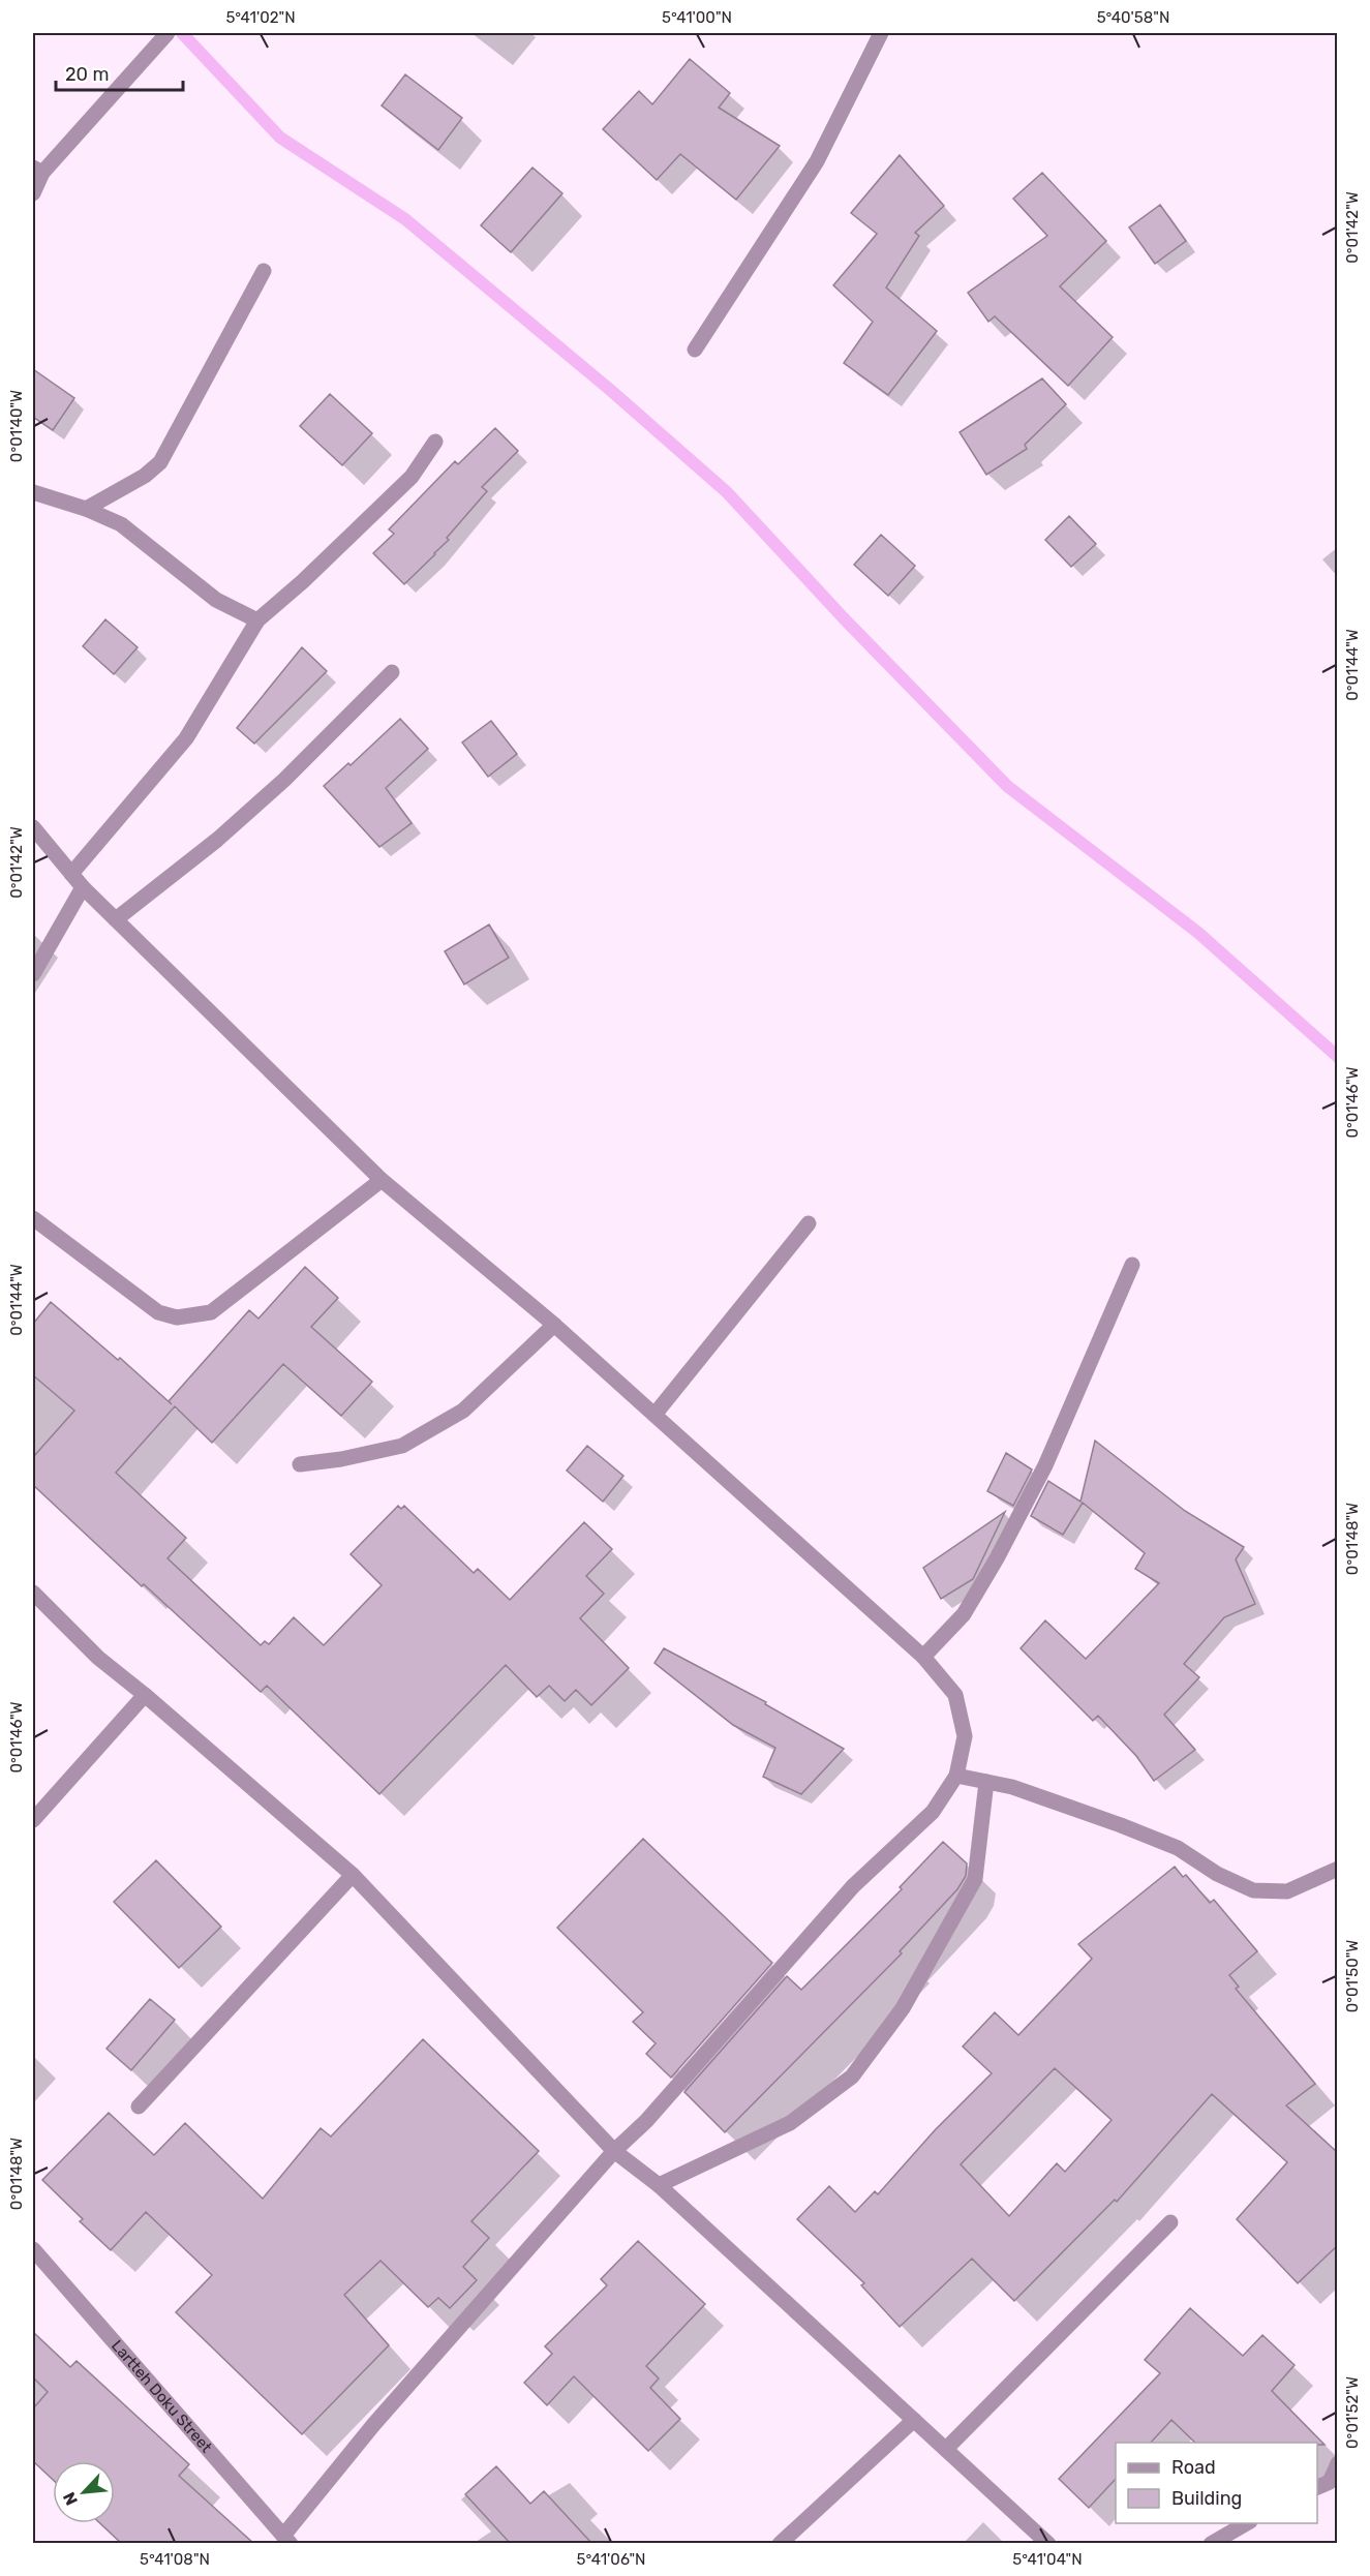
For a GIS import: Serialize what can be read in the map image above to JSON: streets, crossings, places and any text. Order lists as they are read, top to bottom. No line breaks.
{"streets":{"street":["Lartteh Doku Street"]},"legend":["Road","Building"],"scale_bar":"20 m","north":"bottom left","coordinates":["5°41'02\"N","5°41'00\"N","5°40'58\"N","0°01'42\"W","0°01'40\"W","0°01'44\"W","0°01'46\"W","0°01'48\"W","0°01'50\"W","0°01'52\"W","5°41'08\"N","5°41'06\"N","5°41'04\"N"]}
